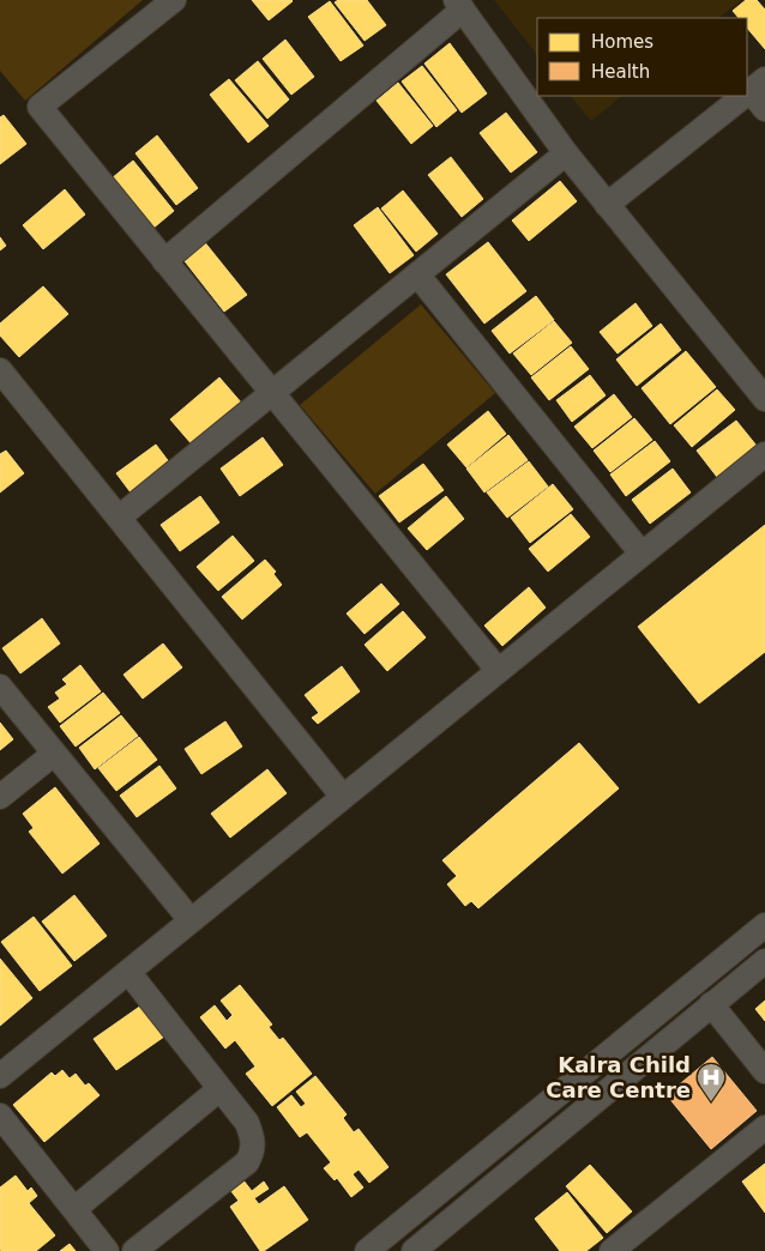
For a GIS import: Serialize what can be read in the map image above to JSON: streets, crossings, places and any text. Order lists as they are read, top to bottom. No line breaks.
{"places":{"hospital":["Kalra Child Care Centre"]},"legend":["Homes","Health"]}
